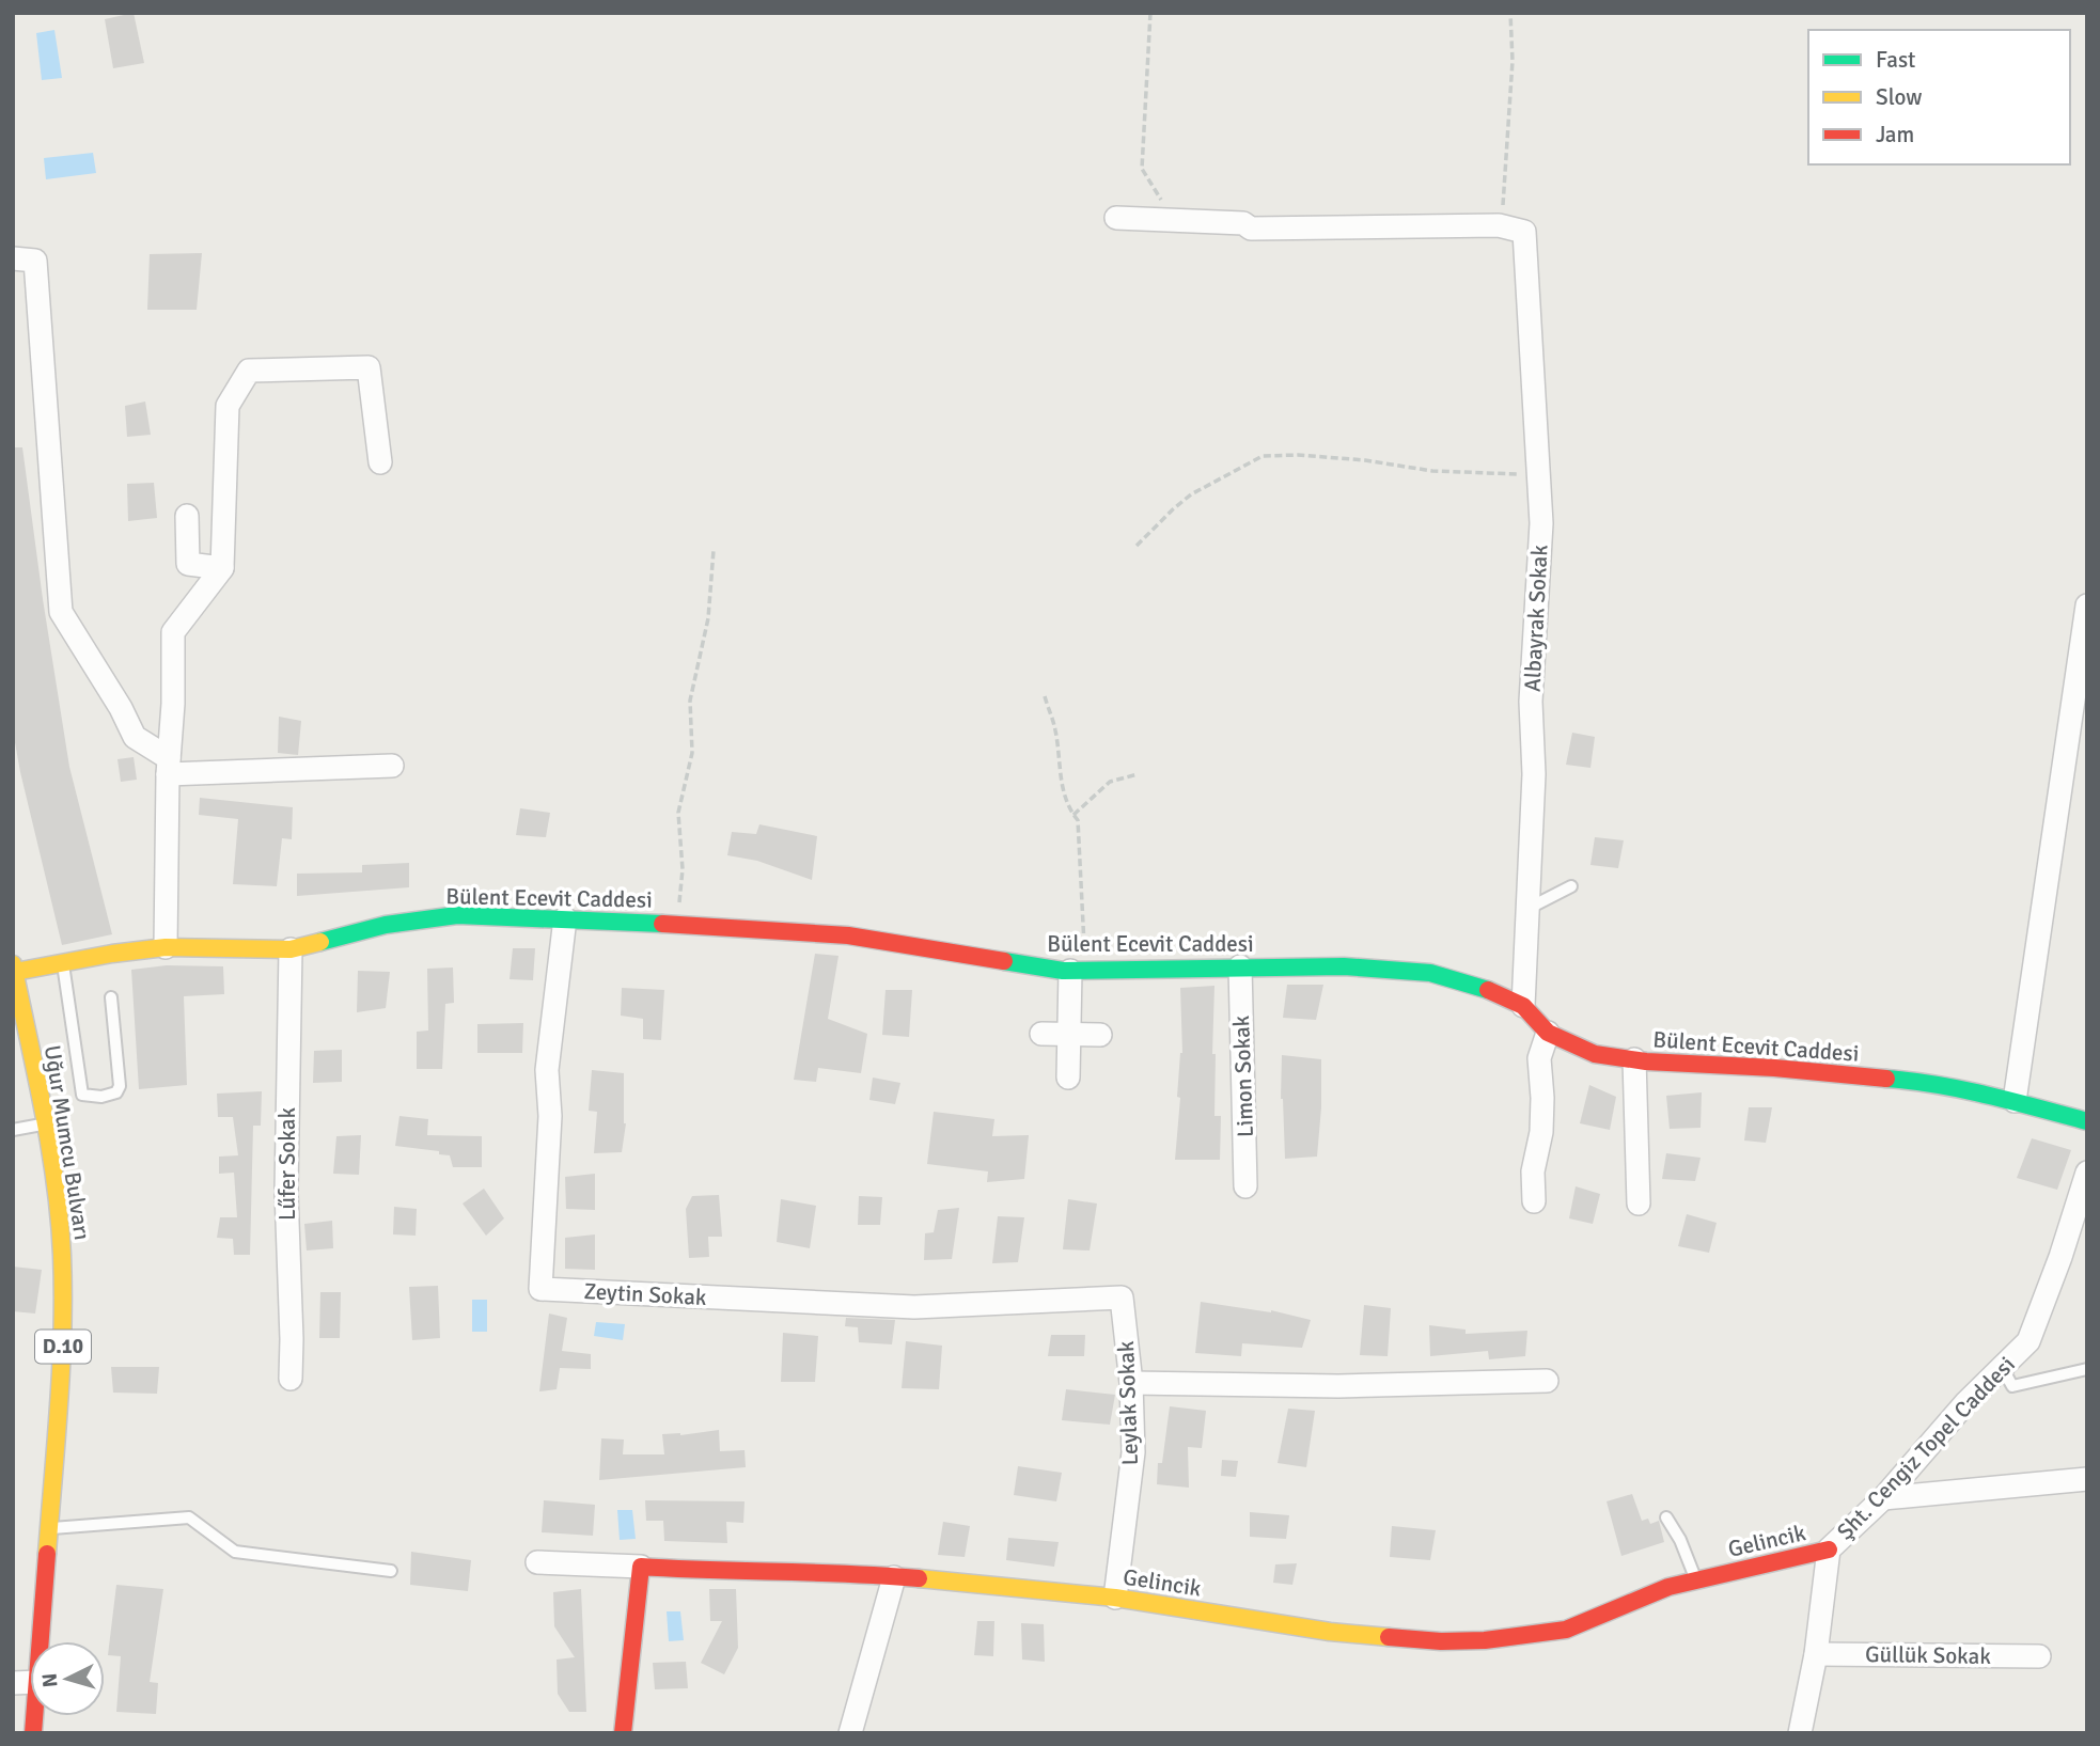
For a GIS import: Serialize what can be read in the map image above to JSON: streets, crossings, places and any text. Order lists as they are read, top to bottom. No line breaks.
{"streets":{"street":["Albayrak Sokak","Bülent Ecevit Caddesi","Limon Sokak","Uğur Mumcu Bulvarı","Lűfer Sokak","Zeytin Sokak","D.10","Leylak Sokak","Şht. Cengiz Topel Caddesi","Gelincik","Güllük Sokak"]},"crossings":[["Albayrak Sokak","Bülent Ecevit Caddesi"],["Bülent Ecevit Caddesi","Limon Sokak"],["Bülent Ecevit Caddesi","Uğur Mumcu Bulvarı"],["Bülent Ecevit Caddesi","Lűfer Sokak"],["Bülent Ecevit Caddesi","Zeytin Sokak"],["Zeytin Sokak","Leylak Sokak"],["Leylak Sokak","Gelincik"],["Şht. Cengiz Topel Caddesi","Gelincik"],["Şht. Cengiz Topel Caddesi","Güllük Sokak"]],"legend":["Fast","Slow","Jam"],"north":"left"}
